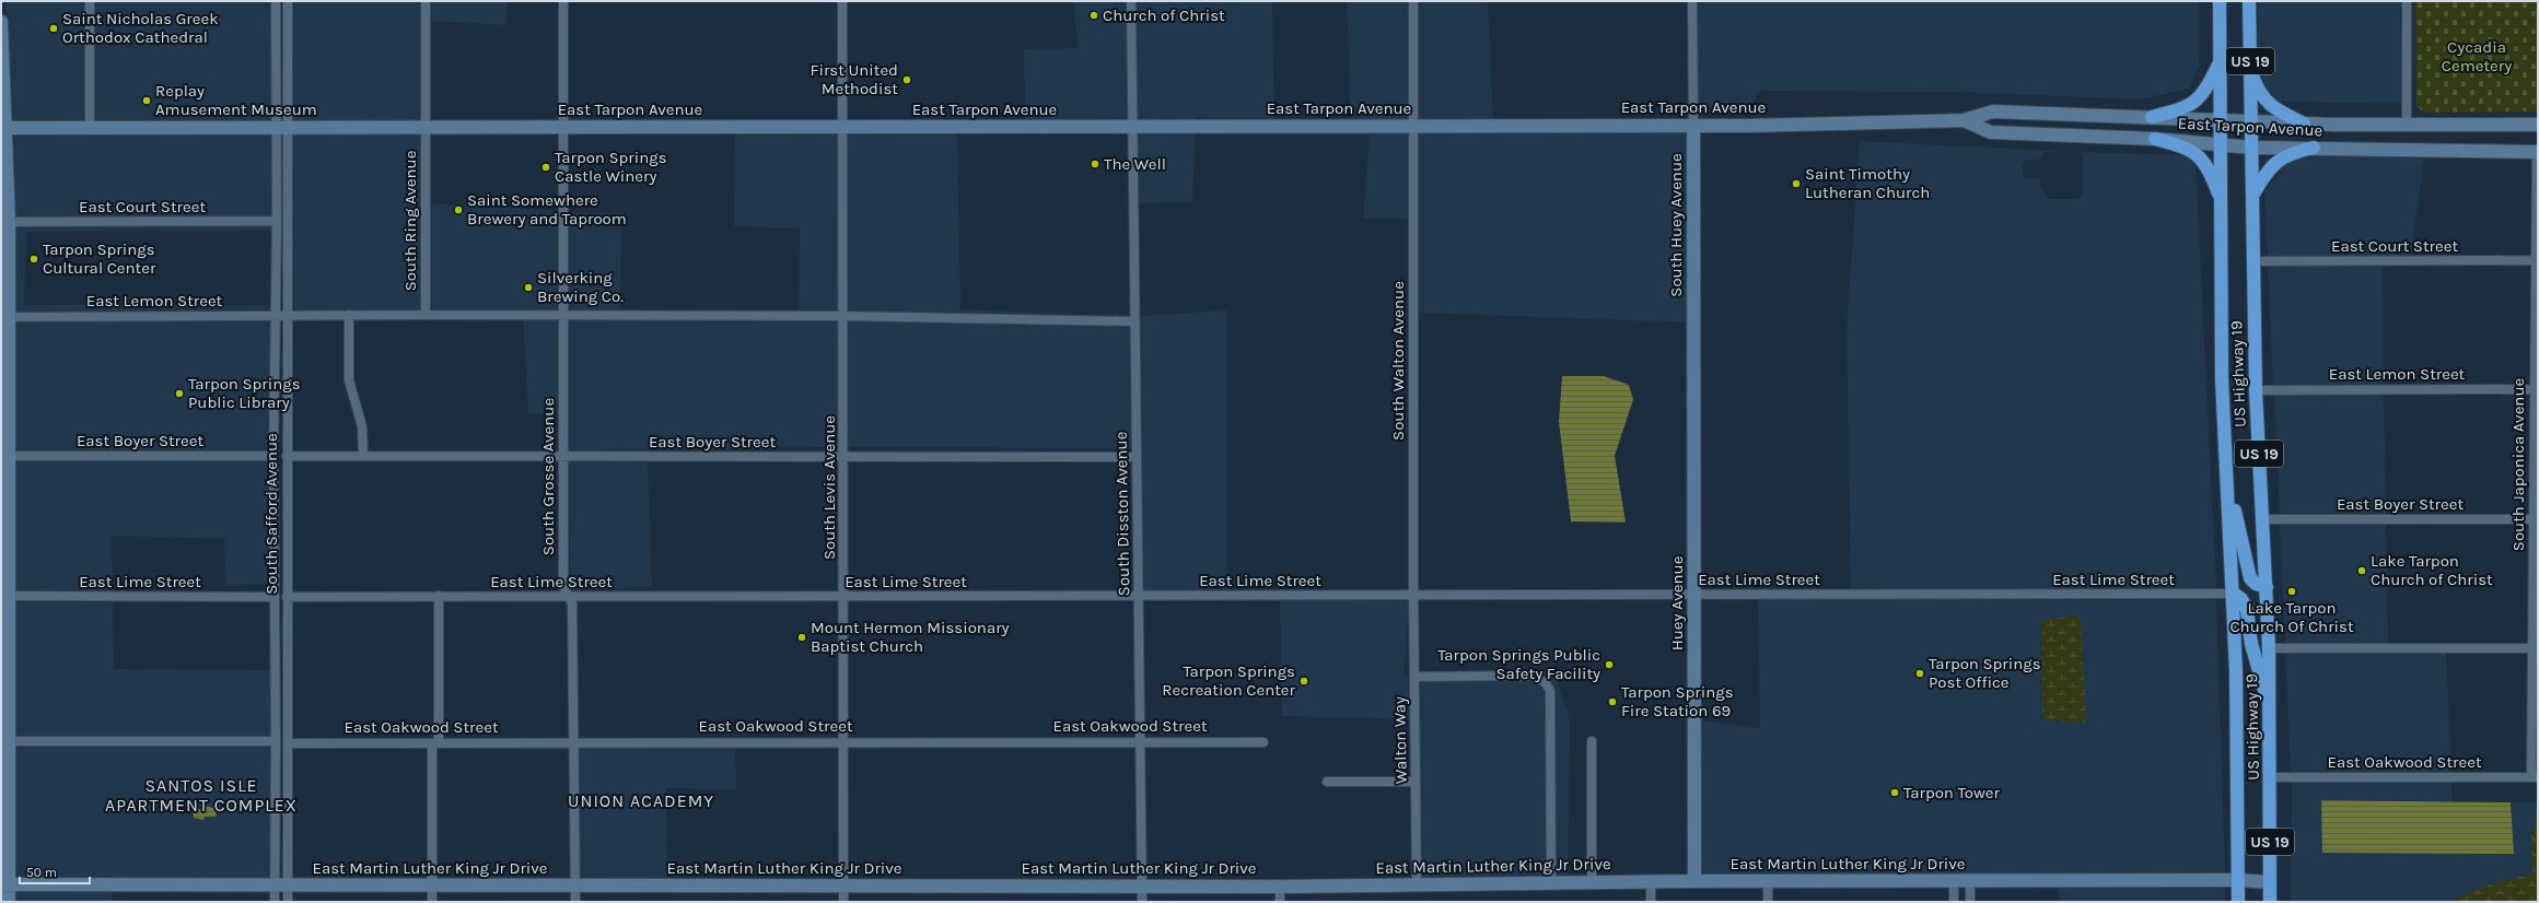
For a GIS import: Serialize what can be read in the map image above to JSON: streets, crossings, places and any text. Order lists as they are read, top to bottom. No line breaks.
{"streets":{"highway":["US 19","US Highway 19"],"main road":["East Tarpon Avenue","South Huey Avenue","Huey Avenue","East Martin Luther King Jr Drive"],"street":["East Court Street","South Ring Avenue","East Lemon Street","South Walton Avenue","East Boyer Street","South Japonica Avenue","South Grosse Avenue","South Levis Avenue","South Safford Avenue","South Disston Avenue","East Lime Street","East Oakwood Street","Walton Way"]},"crossings":[["East Tarpon Avenue","South Ring Avenue"],["East Tarpon Avenue","South Huey Avenue"],["East Tarpon Avenue","South Walton Avenue"],["East Tarpon Avenue","US Highway 19"],["East Tarpon Avenue","South Japonica Avenue"],["East Tarpon Avenue","South Grosse Avenue"],["East Tarpon Avenue","South Levis Avenue"],["East Tarpon Avenue","South Safford Avenue"],["East Tarpon Avenue","South Disston Avenue"],["East Court Street","US Highway 19"],["East Court Street","South Japonica Avenue"],["East Court Street","South Safford Avenue"],["South Ring Avenue","East Lemon Street"],["South Huey Avenue","Huey Avenue"],["East Lemon Street","US Highway 19"],["East Lemon Street","South Japonica Avenue"],["East Lemon Street","South Grosse Avenue"],["East Lemon Street","South Levis Avenue"],["East Lemon Street","South Safford Avenue"],["East Lemon Street","South Disston Avenue"],["South Walton Avenue","East Lime Street"],["South Walton Avenue","Walton Way"],["US Highway 19","East Boyer Street"],["US Highway 19","East Lime Street"],["US Highway 19","East Oakwood Street"],["US Highway 19","East Martin Luther King Jr Drive"],["East Boyer Street","South Japonica Avenue"],["East Boyer Street","South Grosse Avenue"],["East Boyer Street","South Levis Avenue"],["East Boyer Street","South Safford Avenue"],["East Boyer Street","South Disston Avenue"],["South Japonica Avenue","East Oakwood Street"],["South Grosse Avenue","East Lime Street"],["South Grosse Avenue","East Oakwood Street"],["South Grosse Avenue","East Martin Luther King Jr Drive"],["South Levis Avenue","East Lime Street"],["South Levis Avenue","East Oakwood Street"],["South Levis Avenue","East Martin Luther King Jr Drive"],["South Safford Avenue","East Lime Street"],["South Safford Avenue","East Oakwood Street"],["South Safford Avenue","East Martin Luther King Jr Drive"],["South Disston Avenue","East Lime Street"],["South Disston Avenue","East Oakwood Street"],["South Disston Avenue","East Martin Luther King Jr Drive"],["East Lime Street","Huey Avenue"],["East Lime Street","Walton Way"],["Huey Avenue","East Martin Luther King Jr Drive"],["Walton Way","East Martin Luther King Jr Drive"]],"districts":["SANTOS ISLE APARTMENT COMPLEX","UNION ACADEMY"],"parks":["Cycadia Cemetery"],"places":["Church of Christ","Saint Nicholas Greek Orthodox Cathedral","First United Methodist","Replay Amusement Museum","The Well","Tarpon Springs Castle Winery","Saint Timothy Lutheran Church","Saint Somewhere Brewery and Taproom","Tarpon Springs Cultural Center","Silverking Brewing Co.","Tarpon Springs Public Library","Lake Tarpon Church of Christ","Lake Tarpon Church Of Christ","Mount Hermon Missionary Baptist Church","Tarpon Springs Public Safety Facility","Tarpon Springs Post Office","Tarpon Springs Recreation Center","Tarpon Springs Fire Station 69","Tarpon Tower"],"scale_bar":"50 m"}
